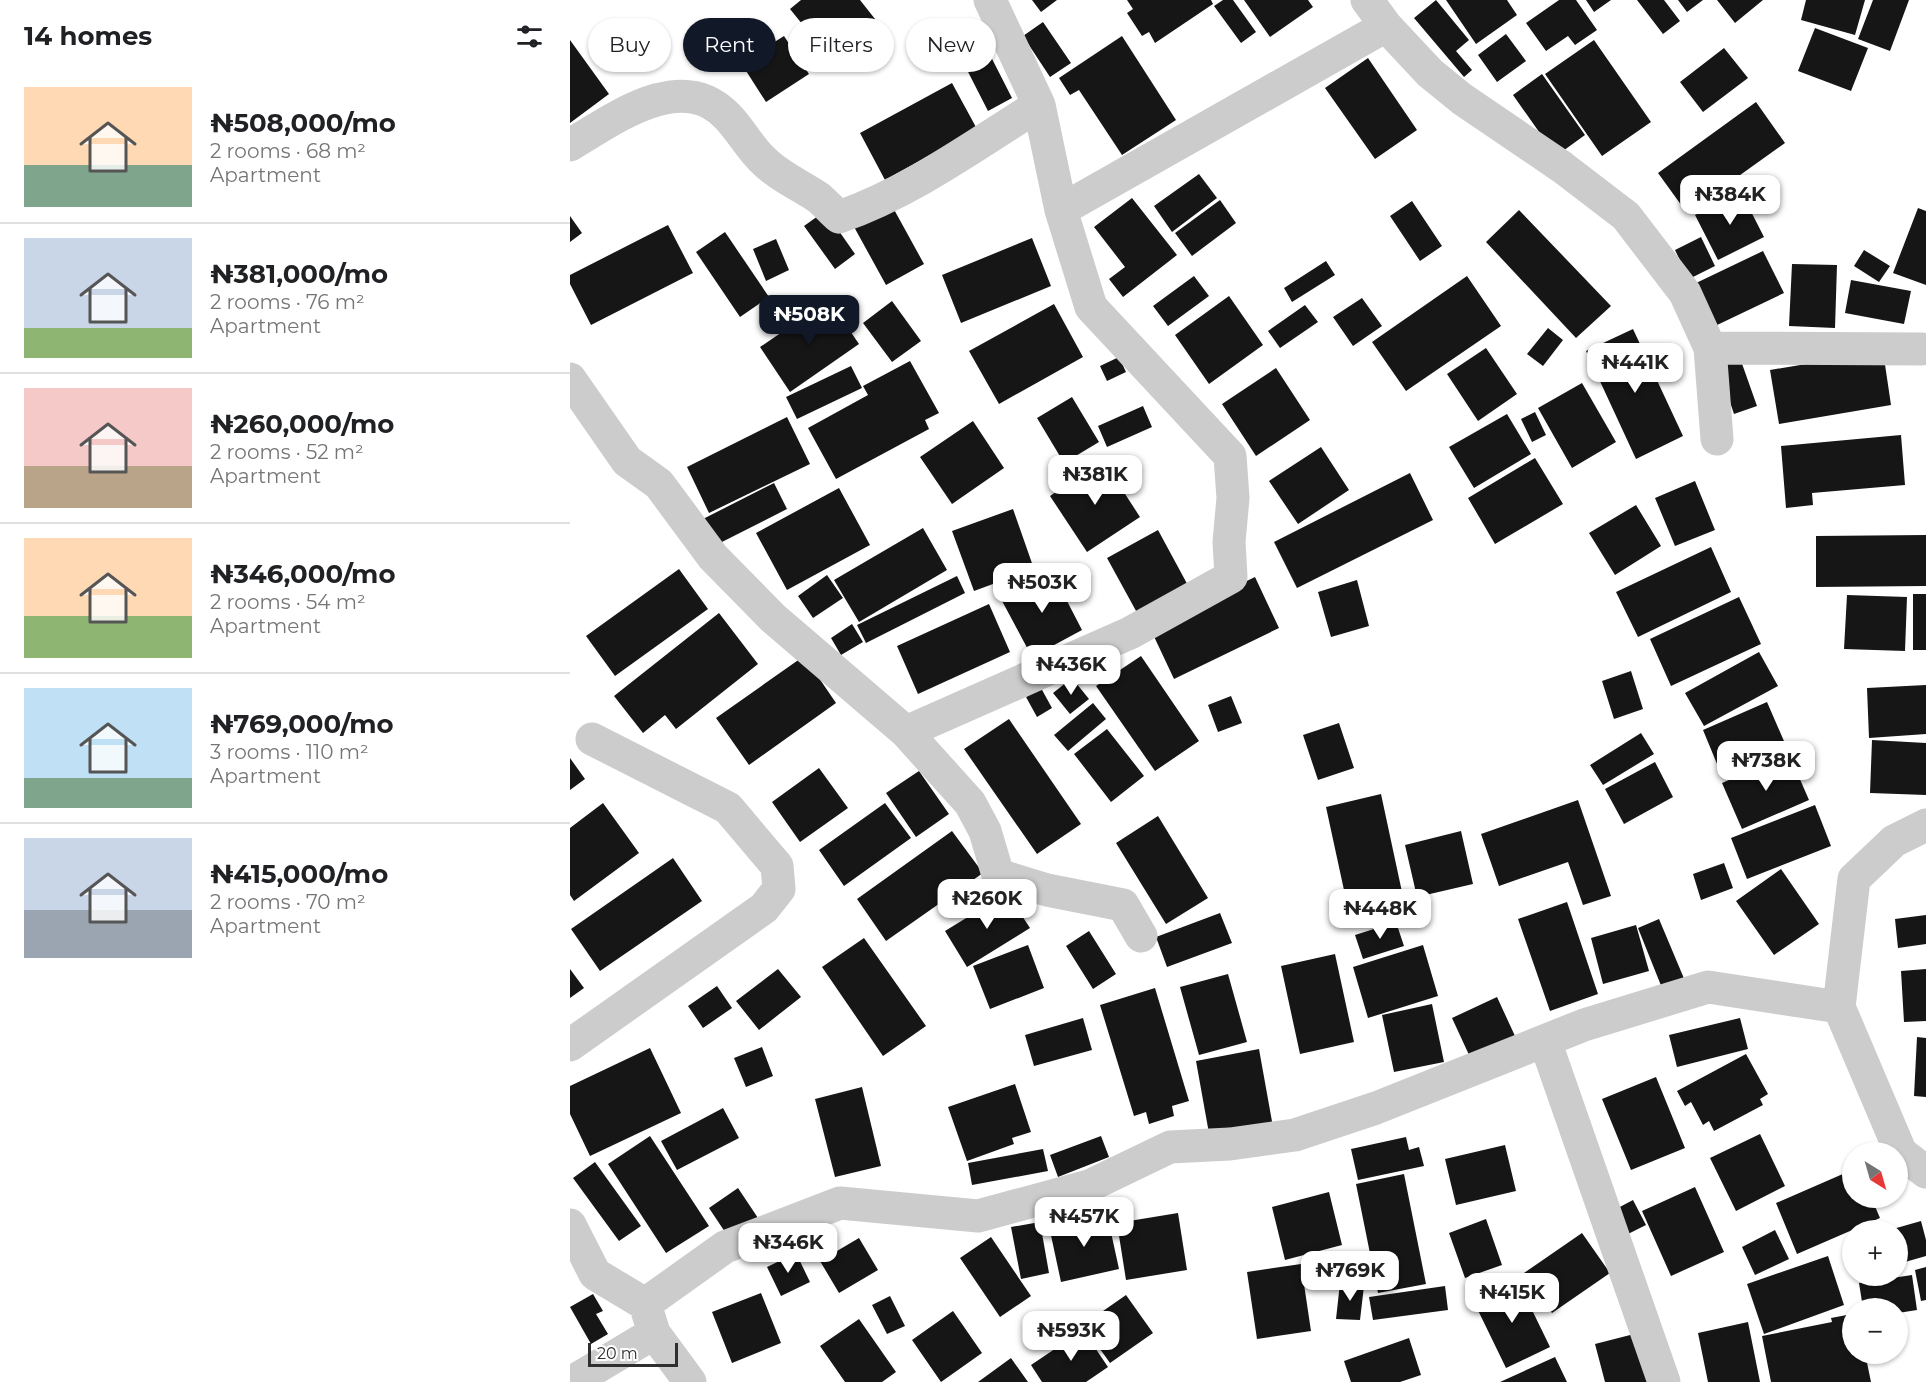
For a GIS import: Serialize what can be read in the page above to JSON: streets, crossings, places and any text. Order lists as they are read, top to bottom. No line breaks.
{"scale_bar":"20 m","north":"bottom right","page":{"heading":"14 homes","chip":["Buy","Rent","Filters","New"],"list":[{"name":"₦508,000/mo","note":"2 rooms · 68 m² · Apartment"},{"name":"₦381,000/mo","note":"2 rooms · 76 m² · Apartment"},{"name":"₦260,000/mo","note":"2 rooms · 52 m² · Apartment"},{"name":"₦346,000/mo","note":"2 rooms · 54 m² · Apartment"},{"name":"₦769,000/mo","note":"3 rooms · 110 m² · Apartment"},{"name":"₦415,000/mo","note":"2 rooms · 70 m² · Apartment"}],"price":["₦384K","₦508K","₦441K","₦381K","₦503K","₦436K","₦738K","₦260K","₦448K","₦457K","₦346K","₦769K","₦415K","₦593K"],"map_buttons":["+","−"],"scale":"20 m"}}
